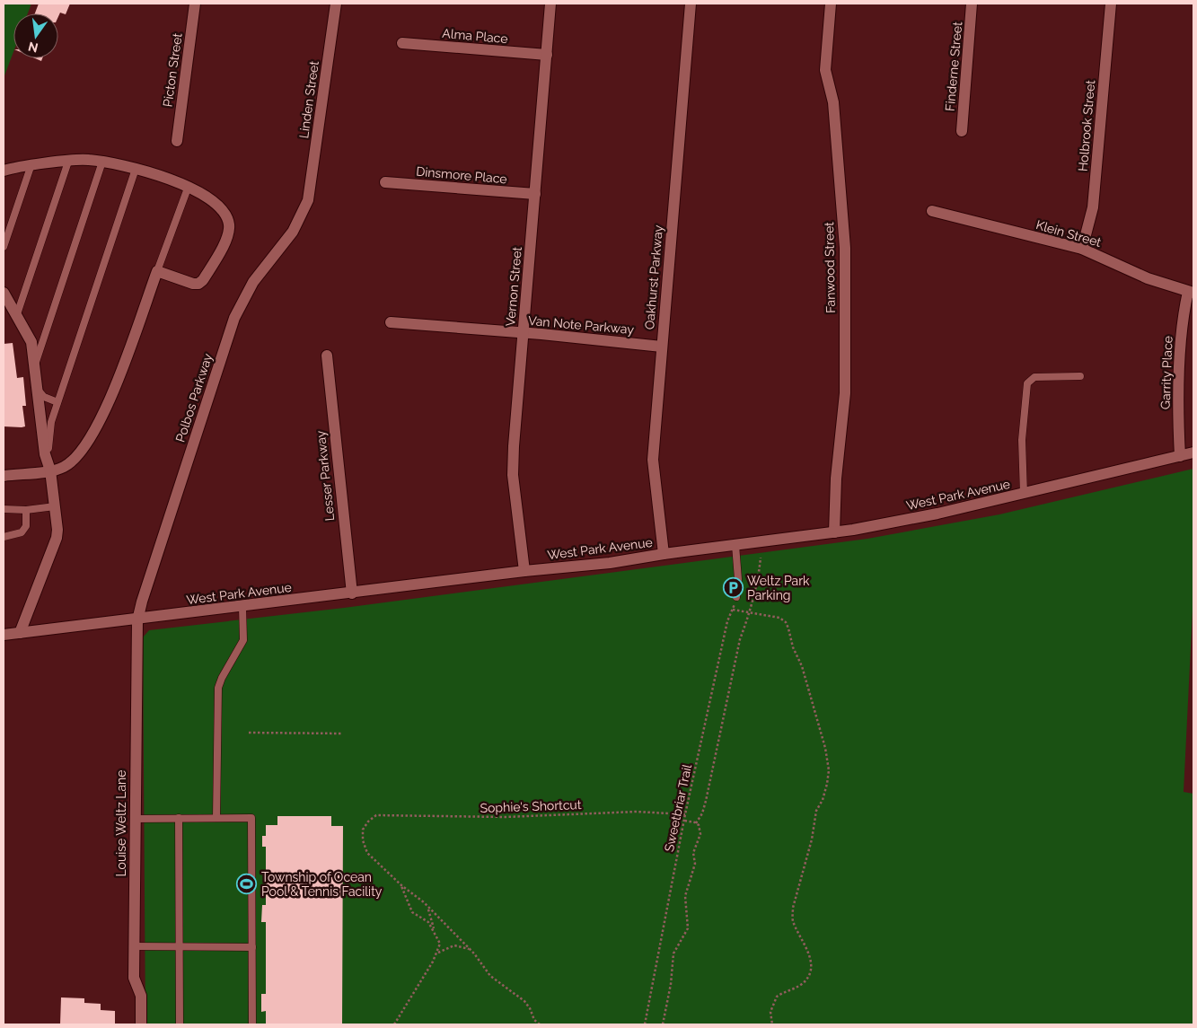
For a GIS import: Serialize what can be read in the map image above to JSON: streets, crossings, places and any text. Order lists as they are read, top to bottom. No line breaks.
{"streets":{"street":["Alma Place","Finderne Street","Picton Street","Linden Street","Holbrook Street","Dinsmore Place","Klein Street","Fanwood Street","Oakhurst Parkway","Vernon Street","Van Note Parkway","Garrity Place","Polbos Parkway","Lesser Parkway","West Park Avenue","Louise Weltz Lane"],"path":["Sophie's Shortcut","Sweetbriar Trail"]},"crossings":[["Alma Place","Vernon Street"],["Linden Street","Polbos Parkway"],["Holbrook Street","Klein Street"],["Dinsmore Place","Vernon Street"],["Klein Street","Garrity Place"],["Fanwood Street","West Park Avenue"],["Oakhurst Parkway","Van Note Parkway"],["Oakhurst Parkway","West Park Avenue"],["Vernon Street","Van Note Parkway"],["Vernon Street","West Park Avenue"],["Garrity Place","West Park Avenue"],["Polbos Parkway","West Park Avenue"],["Polbos Parkway","Louise Weltz Lane"],["Lesser Parkway","West Park Avenue"],["West Park Avenue","Louise Weltz Lane"],["Sophie's Shortcut","Sweetbriar Trail"]],"places":{"parking":["Weltz Park Parking"],"sports":["Township of Ocean Pool & Tennis Facility"]},"north":"bottom"}
